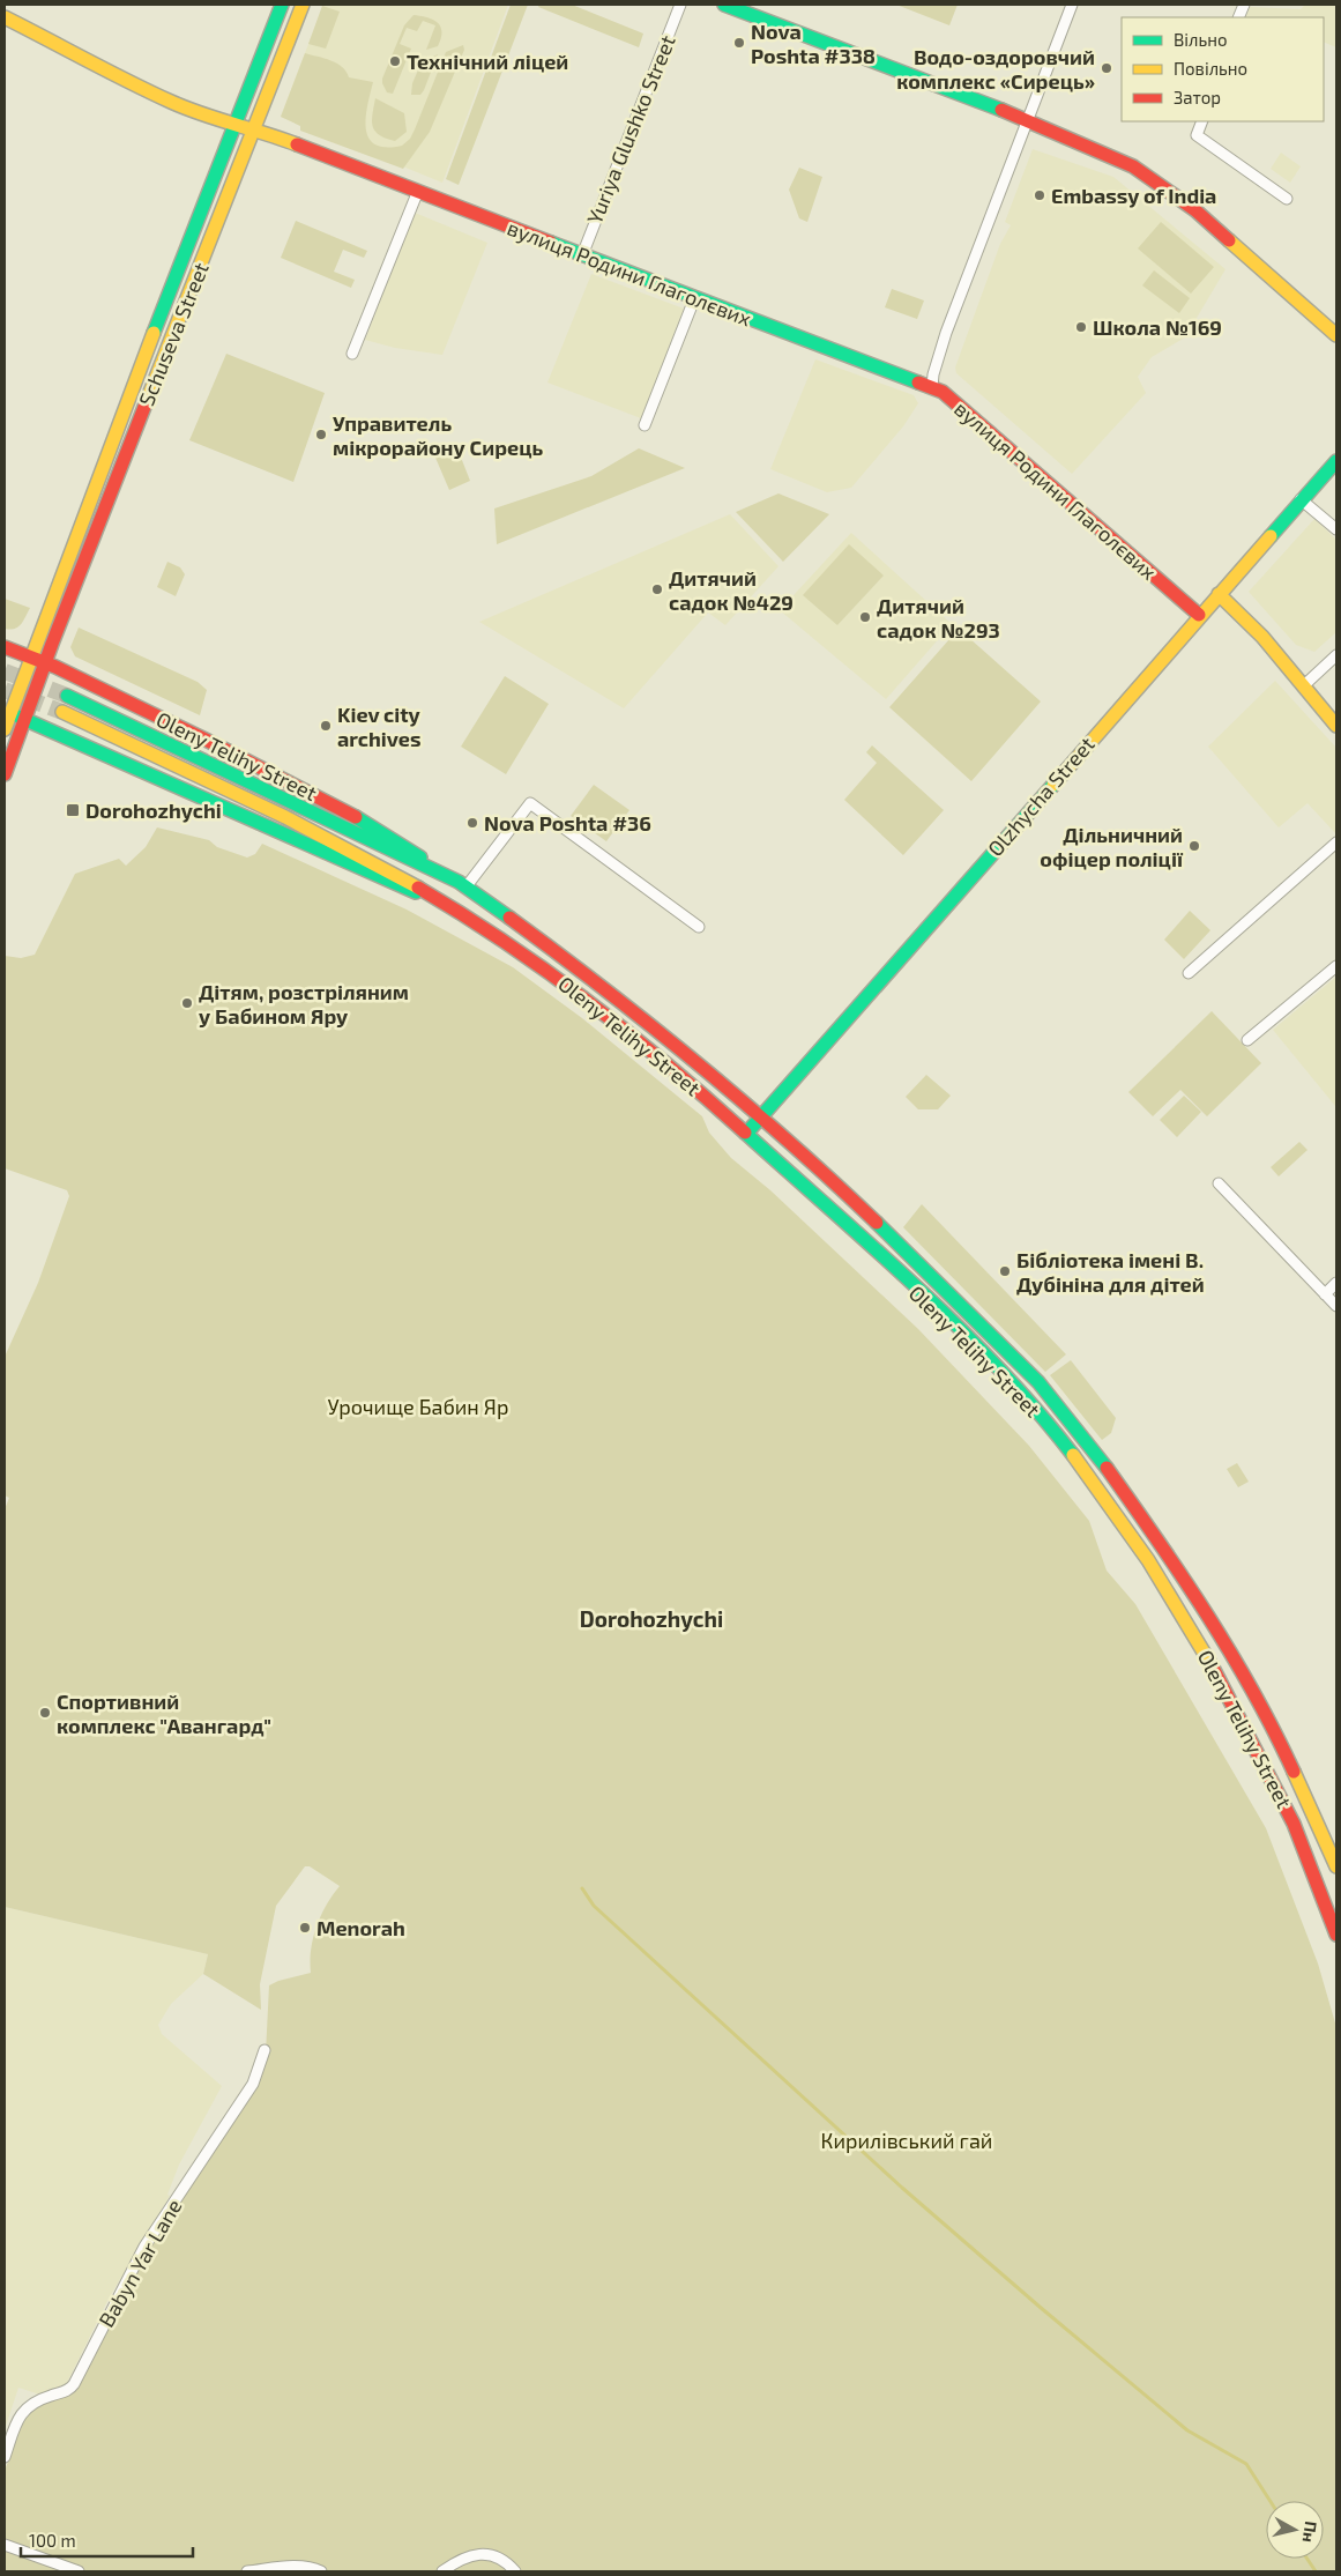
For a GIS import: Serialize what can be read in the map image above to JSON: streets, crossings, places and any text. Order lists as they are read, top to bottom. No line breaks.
{"streets":{"main road":["вулиця Родини Глаголєвих","Schuseva Street","Oleny Telihy Street","Olzhycha Street"],"street":["Yuriya Glushko Street","Babyn Yar Lane"]},"crossings":[["Yuriya Glushko Street","вулиця Родини Глаголєвих"],["вулиця Родини Глаголєвих","Schuseva Street"],["вулиця Родини Глаголєвих","Olzhycha Street"],["Schuseva Street","Oleny Telihy Street"],["Oleny Telihy Street","Olzhycha Street"]],"districts":["Dorohozhychi"],"parks":["Урочище Бабин Яр","Кирилівський гай"],"places":{"other":["Nova Poshta #338","Технічний ліцей","Водо-оздоровчий комплекс «Сирець»","Embassy of India","Школа №169","Управитель мікрорайону Сирець","Дитячий садок №429","Дитячий садок №293","Kiev city archives","Nova Poshta #36","Дільничний офіцер поліції","Дітям, розстріляним у Бабином Яру","Бібліотека імені В. Дубініна для дітей","Спортивний комплекс \"Авангард\"","Menorah"],"transit":["Dorohozhychi"]},"legend":["Вільно","Повільно","Затор"],"scale_bar":"100 m","north":"right"}
